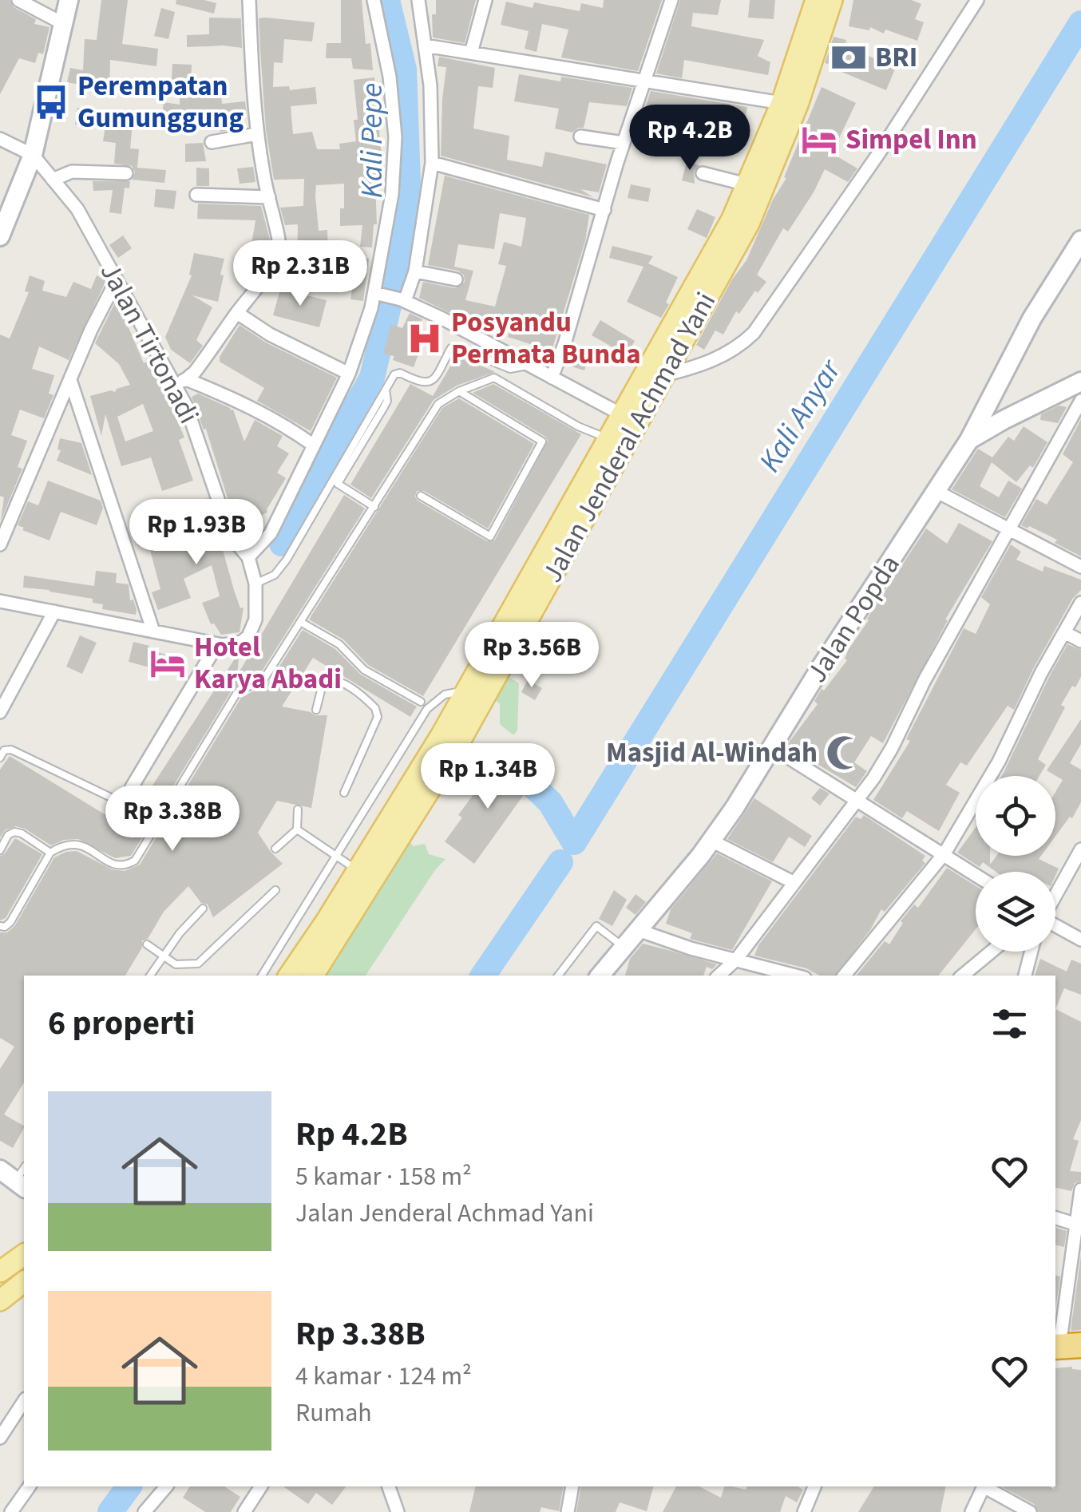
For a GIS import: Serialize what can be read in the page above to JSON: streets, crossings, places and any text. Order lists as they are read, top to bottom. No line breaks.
{"streets":{"main road":["Jalan Jenderal Achmad Yani","Jalan Popda"],"street":["Jalan Tirtonadi"]},"water":["Kali Pepe","Kali Anyar"],"places":{"bank":["BRI"],"bus stop":["Perempatan Gumunggung"],"hotel":["Simpel Inn","Hotel Karya Abadi"],"hospital":["Posyandu Permata Bunda"],"mosque":["Masjid Al-Windah"]},"page":{"price":["Rp 4.2B","Rp 2.31B","Rp 1.93B","Rp 3.56B","Rp 1.34B","Rp 3.38B"],"heading":"6 properti","list":[{"name":"Rp 4.2B","note":"5 kamar · 158 m² · Jalan Jenderal Achmad Yani"},{"name":"Rp 3.38B","note":"4 kamar · 124 m² · Rumah"}]}}
